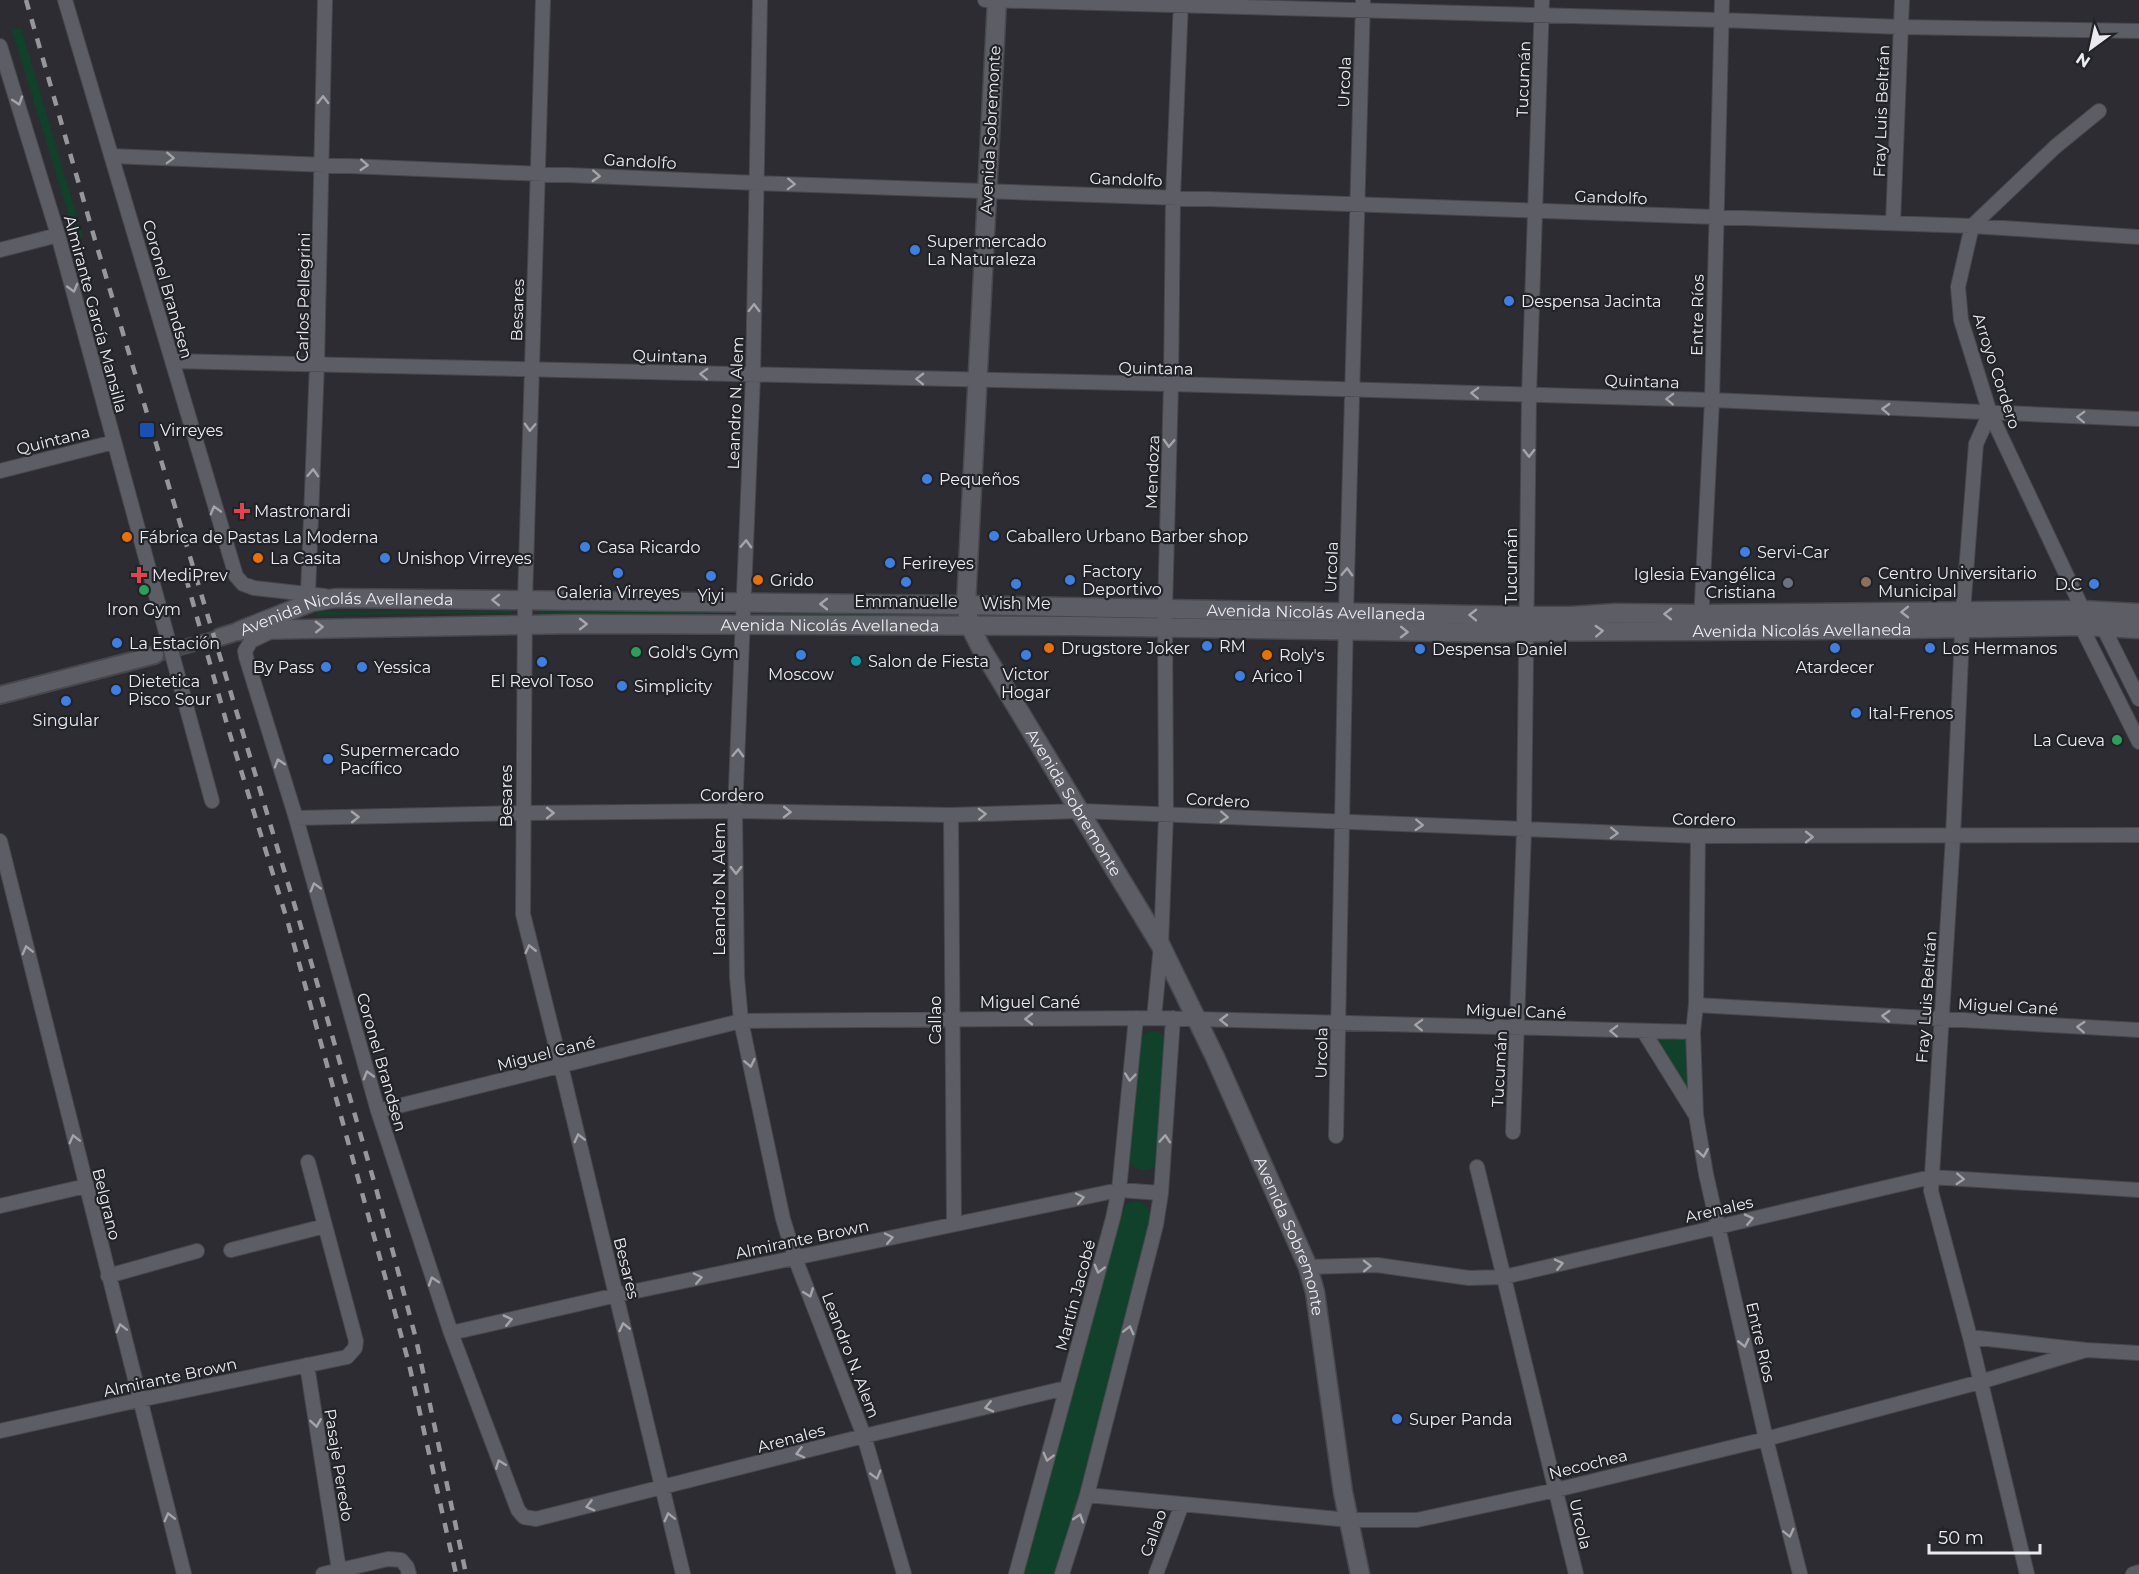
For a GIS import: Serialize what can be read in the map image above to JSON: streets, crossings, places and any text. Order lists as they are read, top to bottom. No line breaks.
{"streets":{"main road":["Avenida Sobremonte","Avenida Nicolás Avellaneda"],"street":["Tucumán","Urcola","Fray Luis Beltrán","Gandolfo","Coronel Brandsen","Carlos Pellegrini","Besares","Almirante García Mansilla","Entre Ríos","Quintana","Arroyo Cordero","Leandro N. Alem","Mendoza","Cordero","Miguel Cané","Callao","Belgrano","Arenales","Almirante Brown","Martín Jacobé","Necochea","Pasaje Peredo"]},"crossings":[["Tucumán","Gandolfo"],["Tucumán","Quintana"],["Tucumán","Avenida Nicolás Avellaneda"],["Tucumán","Cordero"],["Tucumán","Miguel Cané"],["Urcola","Gandolfo"],["Urcola","Quintana"],["Urcola","Avenida Nicolás Avellaneda"],["Urcola","Cordero"],["Urcola","Miguel Cané"],["Urcola","Arenales"],["Urcola","Necochea"],["Fray Luis Beltrán","Gandolfo"],["Fray Luis Beltrán","Quintana"],["Fray Luis Beltrán","Arroyo Cordero"],["Fray Luis Beltrán","Avenida Nicolás Avellaneda"],["Fray Luis Beltrán","Cordero"],["Fray Luis Beltrán","Miguel Cané"],["Fray Luis Beltrán","Arenales"],["Fray Luis Beltrán","Necochea"],["Avenida Sobremonte","Gandolfo"],["Avenida Sobremonte","Quintana"],["Avenida Sobremonte","Mendoza"],["Avenida Sobremonte","Avenida Nicolás Avellaneda"],["Avenida Sobremonte","Cordero"],["Avenida Sobremonte","Miguel Cané"],["Avenida Sobremonte","Arenales"],["Avenida Sobremonte","Necochea"],["Gandolfo","Coronel Brandsen"],["Gandolfo","Carlos Pellegrini"],["Gandolfo","Besares"],["Gandolfo","Entre Ríos"],["Gandolfo","Arroyo Cordero"],["Gandolfo","Leandro N. Alem"],["Gandolfo","Mendoza"],["Coronel Brandsen","Carlos Pellegrini"],["Coronel Brandsen","Quintana"],["Coronel Brandsen","Avenida Nicolás Avellaneda"],["Coronel Brandsen","Cordero"],["Coronel Brandsen","Miguel Cané"],["Coronel Brandsen","Arenales"],["Coronel Brandsen","Almirante Brown"],["Carlos Pellegrini","Quintana"],["Besares","Quintana"],["Besares","Avenida Nicolás Avellaneda"],["Besares","Cordero"],["Besares","Miguel Cané"],["Besares","Arenales"],["Besares","Almirante Brown"],["Almirante García Mansilla","Quintana"],["Entre Ríos","Quintana"],["Entre Ríos","Avenida Nicolás Avellaneda"],["Entre Ríos","Cordero"],["Entre Ríos","Miguel Cané"],["Entre Ríos","Arenales"],["Entre Ríos","Necochea"],["Quintana","Arroyo Cordero"],["Quintana","Leandro N. Alem"],["Quintana","Mendoza"],["Arroyo Cordero","Avenida Nicolás Avellaneda"],["Leandro N. Alem","Avenida Nicolás Avellaneda"],["Leandro N. Alem","Cordero"],["Leandro N. Alem","Miguel Cané"],["Leandro N. Alem","Arenales"],["Leandro N. Alem","Almirante Brown"],["Mendoza","Avenida Nicolás Avellaneda"],["Mendoza","Cordero"],["Mendoza","Miguel Cané"],["Cordero","Callao"],["Miguel Cané","Callao"],["Miguel Cané","Martín Jacobé"],["Callao","Almirante Brown"],["Callao","Necochea"],["Belgrano","Almirante Brown"],["Arenales","Martín Jacobé"],["Almirante Brown","Martín Jacobé"],["Almirante Brown","Pasaje Peredo"]],"one_way":["Gandolfo","Coronel Brandsen","Carlos Pellegrini","Almirante García Mansilla","Quintana","Cordero","Miguel Cané","Belgrano","Almirante Brown","Pasaje Peredo"],"places":{"other":["Supermercado La Naturaleza","Despensa Jacinta","Pequeños","Caballero Urbano Barber shop","Fábrica de Pastas La Moderna","Casa Ricardo","Servi-Car","La Casita","Unishop Virreyes","Ferireyes","Galeria Virreyes","Yiyi","Grido","Factory Deportivo","Emmanuelle","Centro Universitario Municipal","Iglesia Evangélica Cristiana","Wish Me","D.C","Iron Gym","La Estación","RM","Drugstore Joker","Atardecer","Los Hermanos","Despensa Daniel","Gold's Gym","Moscow","Victor Hogar","Roly's","Salon de Fiesta","El Revol Toso","By Pass","Yessica","Arico 1","Simplicity","Dietetica Pisco Sour","Singular","Ital-Frenos","La Cueva","Supermercado Pacífico","Super Panda"],"transit":["Virreyes"],"health":["Mastronardi","MediPrev"]},"scale_bar":"50 m","north":"bottom left"}
